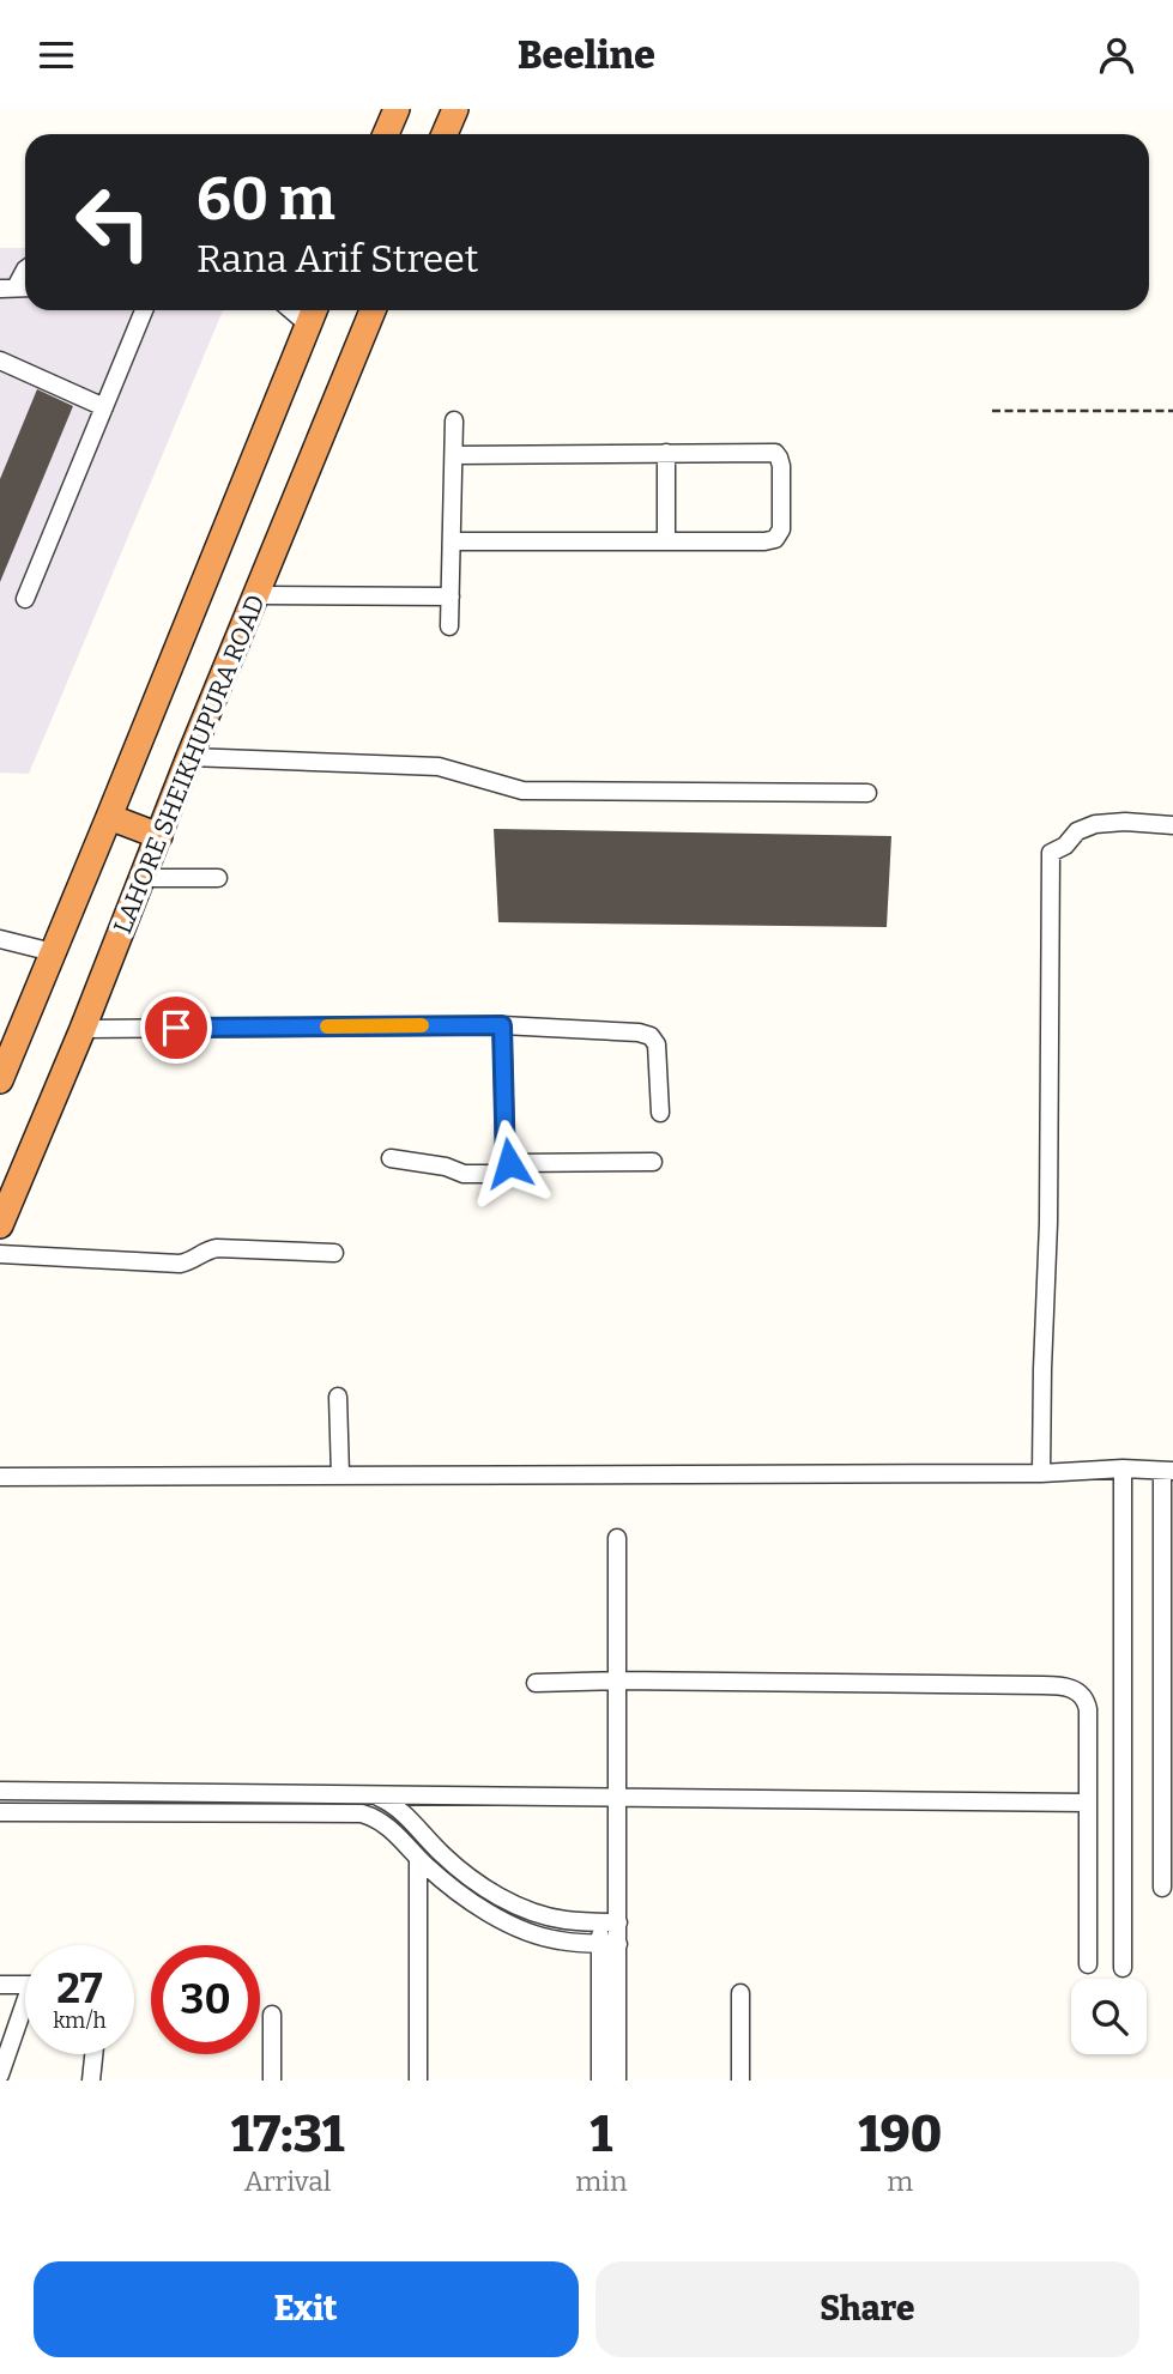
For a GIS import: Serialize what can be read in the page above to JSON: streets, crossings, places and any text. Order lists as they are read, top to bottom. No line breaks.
{"streets":{"highway":["LAHORE SHEIKHUPURA ROAD"]},"page":{"header":"Beeline","turn":["60 m","Rana Arif Street"],"speed":"27 km/h","limit":"30","eta":["17:31","Arrival","1","min","190","m"],"buttons":["Exit","Share"]}}
